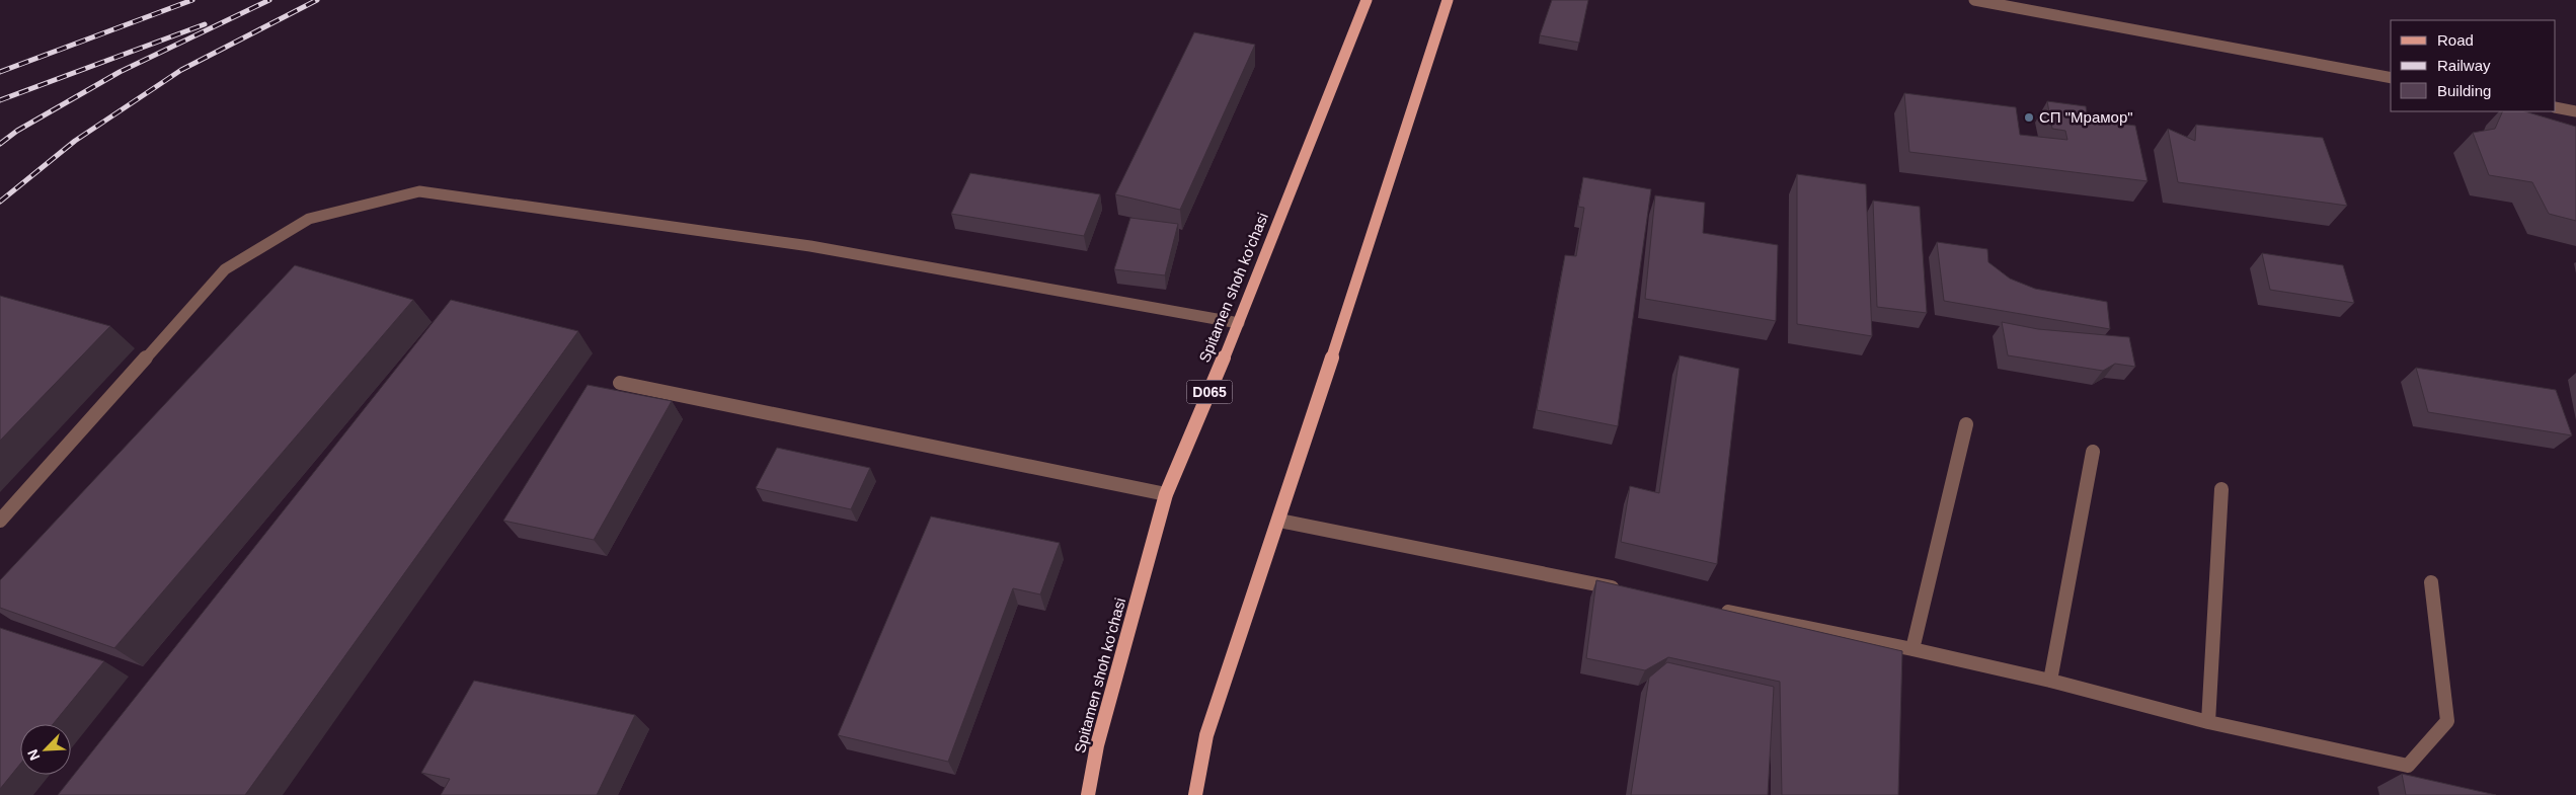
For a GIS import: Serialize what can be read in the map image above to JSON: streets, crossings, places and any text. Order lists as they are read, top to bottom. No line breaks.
{"streets":{"main road":["Spitamen shoh ko'chasi","D065"]},"places":["СП \"Мрамор\""],"legend":["Road","Railway","Building"],"north":"bottom left"}
